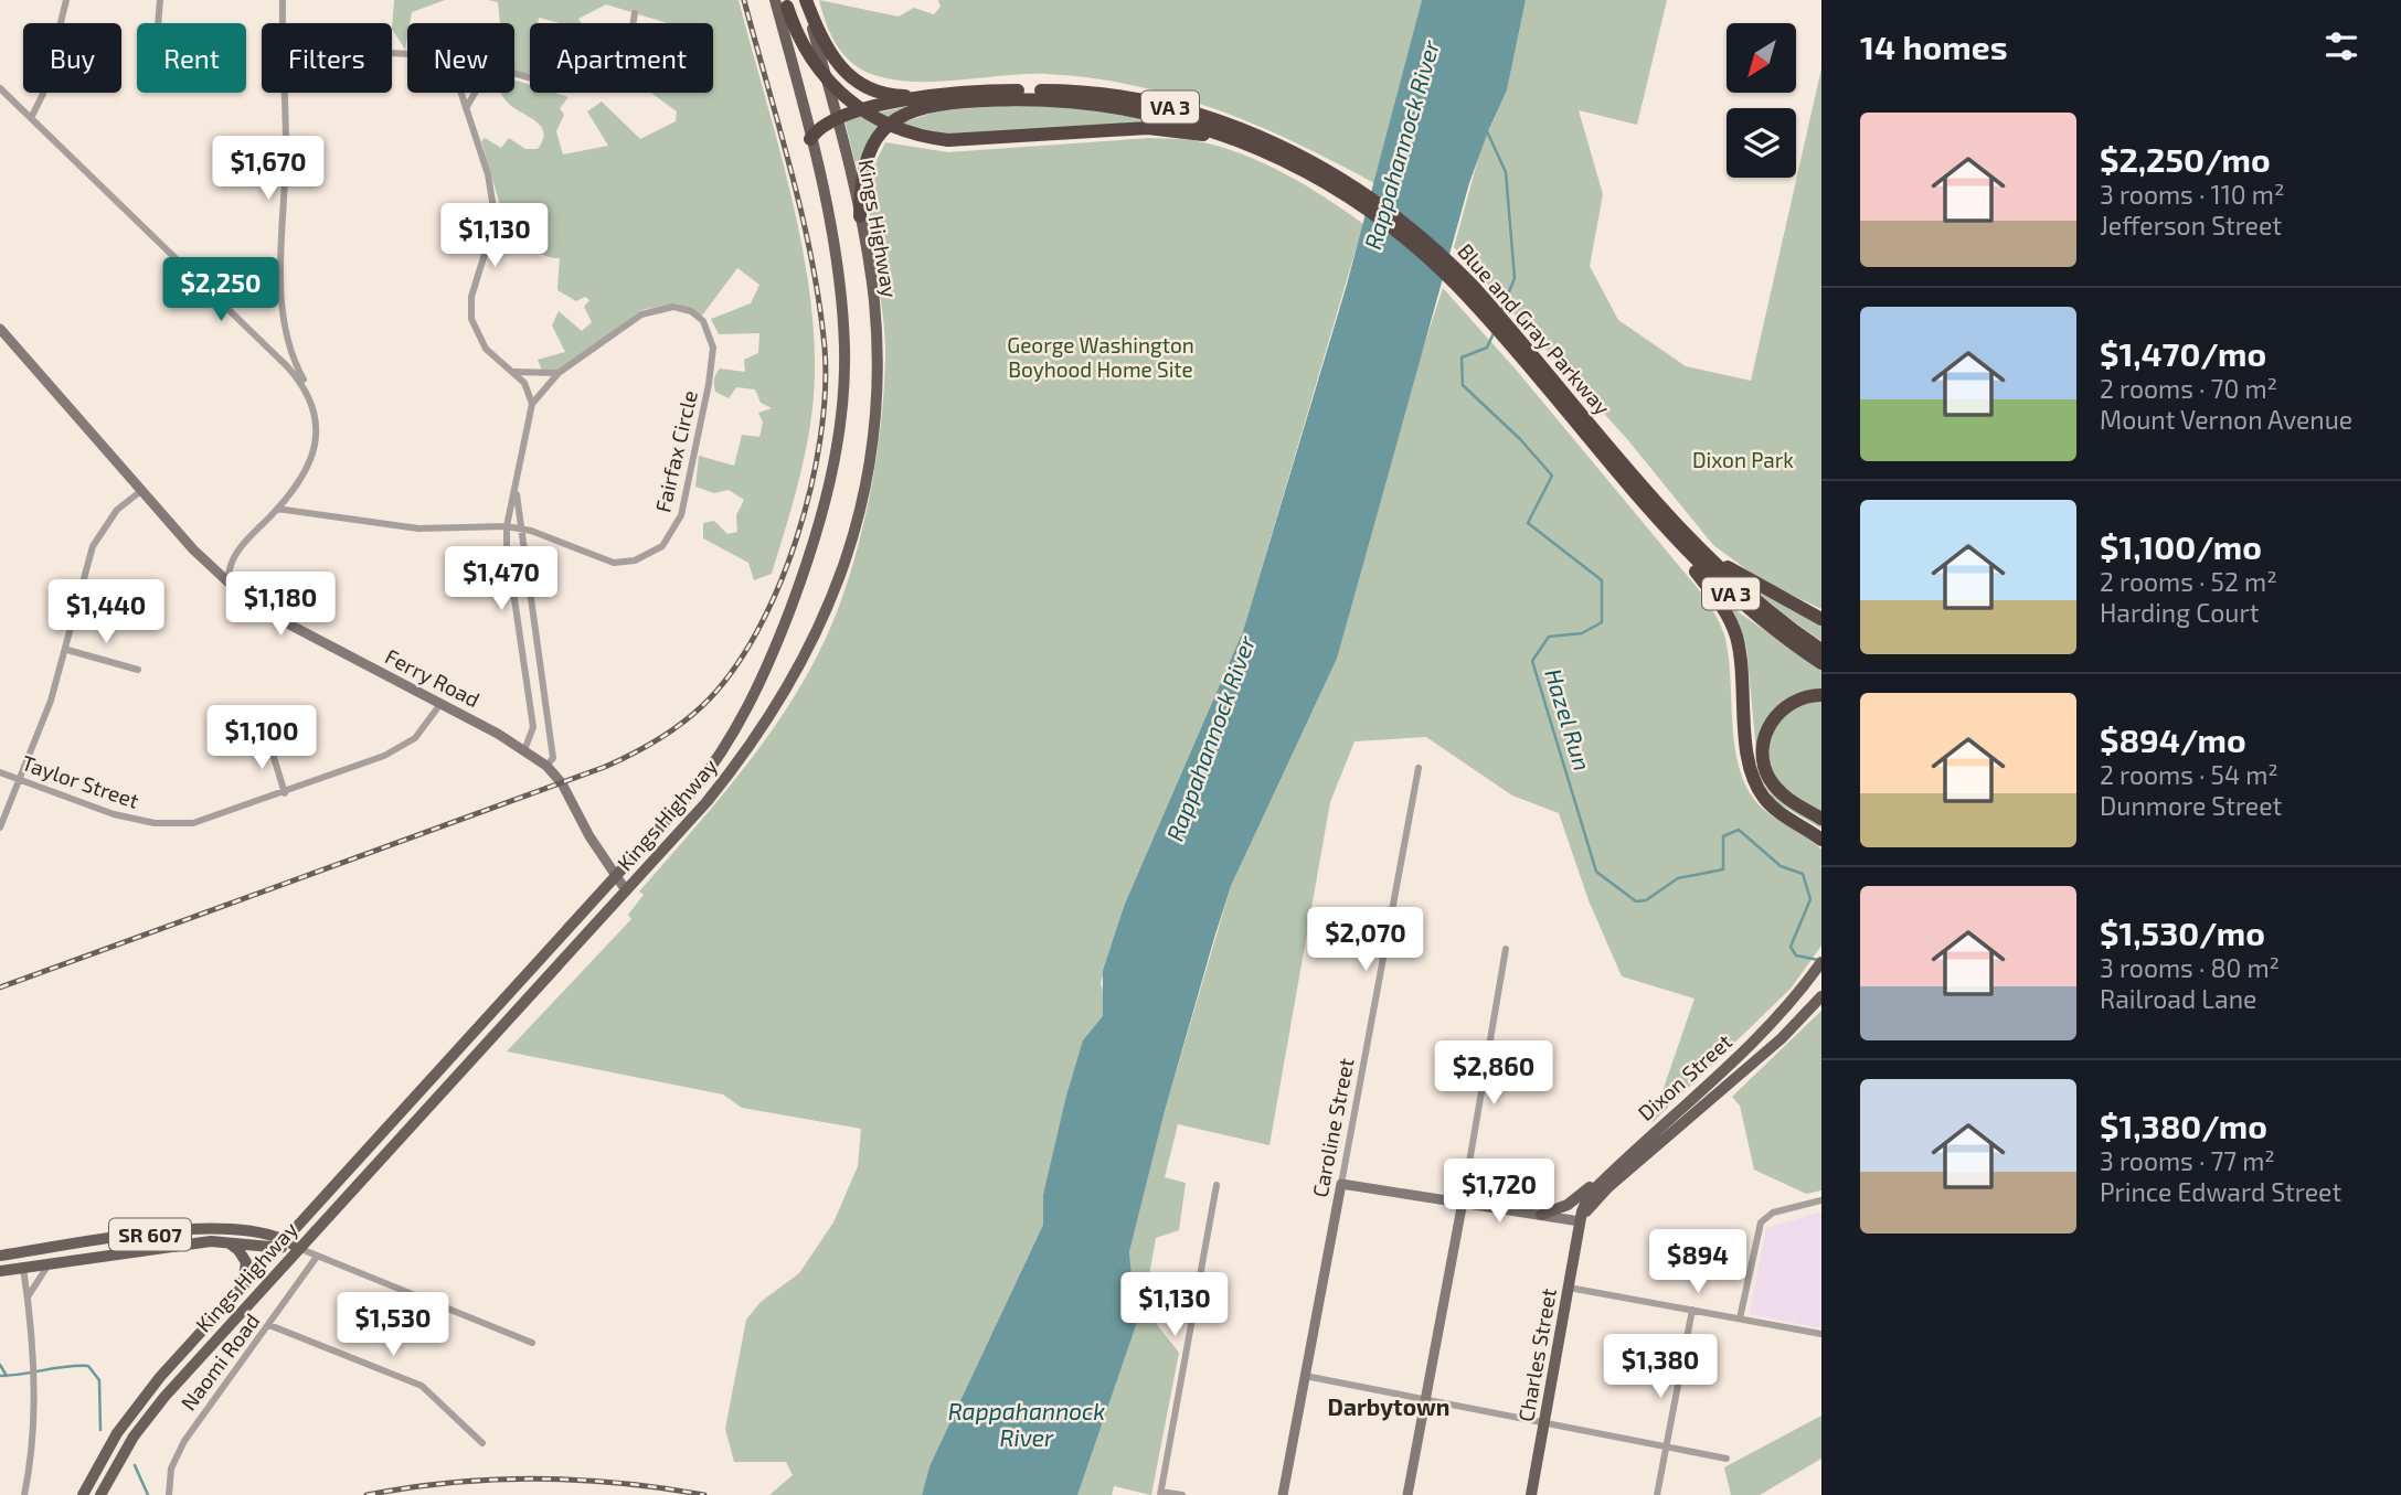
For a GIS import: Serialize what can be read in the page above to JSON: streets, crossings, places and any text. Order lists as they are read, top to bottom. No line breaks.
{"streets":{"highway":["VA 3","Blue and Gray Parkway"],"main road":["Kings Highway","Ferry Road","Dixon Street","Caroline Street","SR 607","Charles Street"],"street":["Fairfax Circle","Taylor Street","Naomi Road"]},"crossings":[["VA 3","Kings Highway"],["VA 3","Blue and Gray Parkway"],["Kings Highway","Ferry Road"],["Kings Highway","SR 607"],["Ferry Road","Taylor Street"],["Dixon Street","Charles Street"],["SR 607","Naomi Road"]],"districts":["Darbytown"],"water":["Rappahannock River","Hazel Run"],"parks":["George Washington Boyhood Home Site","Dixon Park"],"north":"bottom left","page":{"heading":"14 homes","chip":["Buy","Rent","Filters","New","Apartment"],"list":[{"name":"$2,250/mo","note":"3 rooms · 110 m² · Jefferson Street"},{"name":"$1,470/mo","note":"2 rooms · 70 m² · Mount Vernon Avenue"},{"name":"$1,100/mo","note":"2 rooms · 52 m² · Harding Court"},{"name":"$894/mo","note":"2 rooms · 54 m² · Dunmore Street"},{"name":"$1,530/mo","note":"3 rooms · 80 m² · Railroad Lane"},{"name":"$1,380/mo","note":"3 rooms · 77 m² · Prince Edward Street"}],"price":["$1,670","$1,130","$2,250","$1,470","$1,180","$1,440","$1,100","$2,070","$2,860","$1,720","$894","$1,130","$1,530","$1,380"]}}
